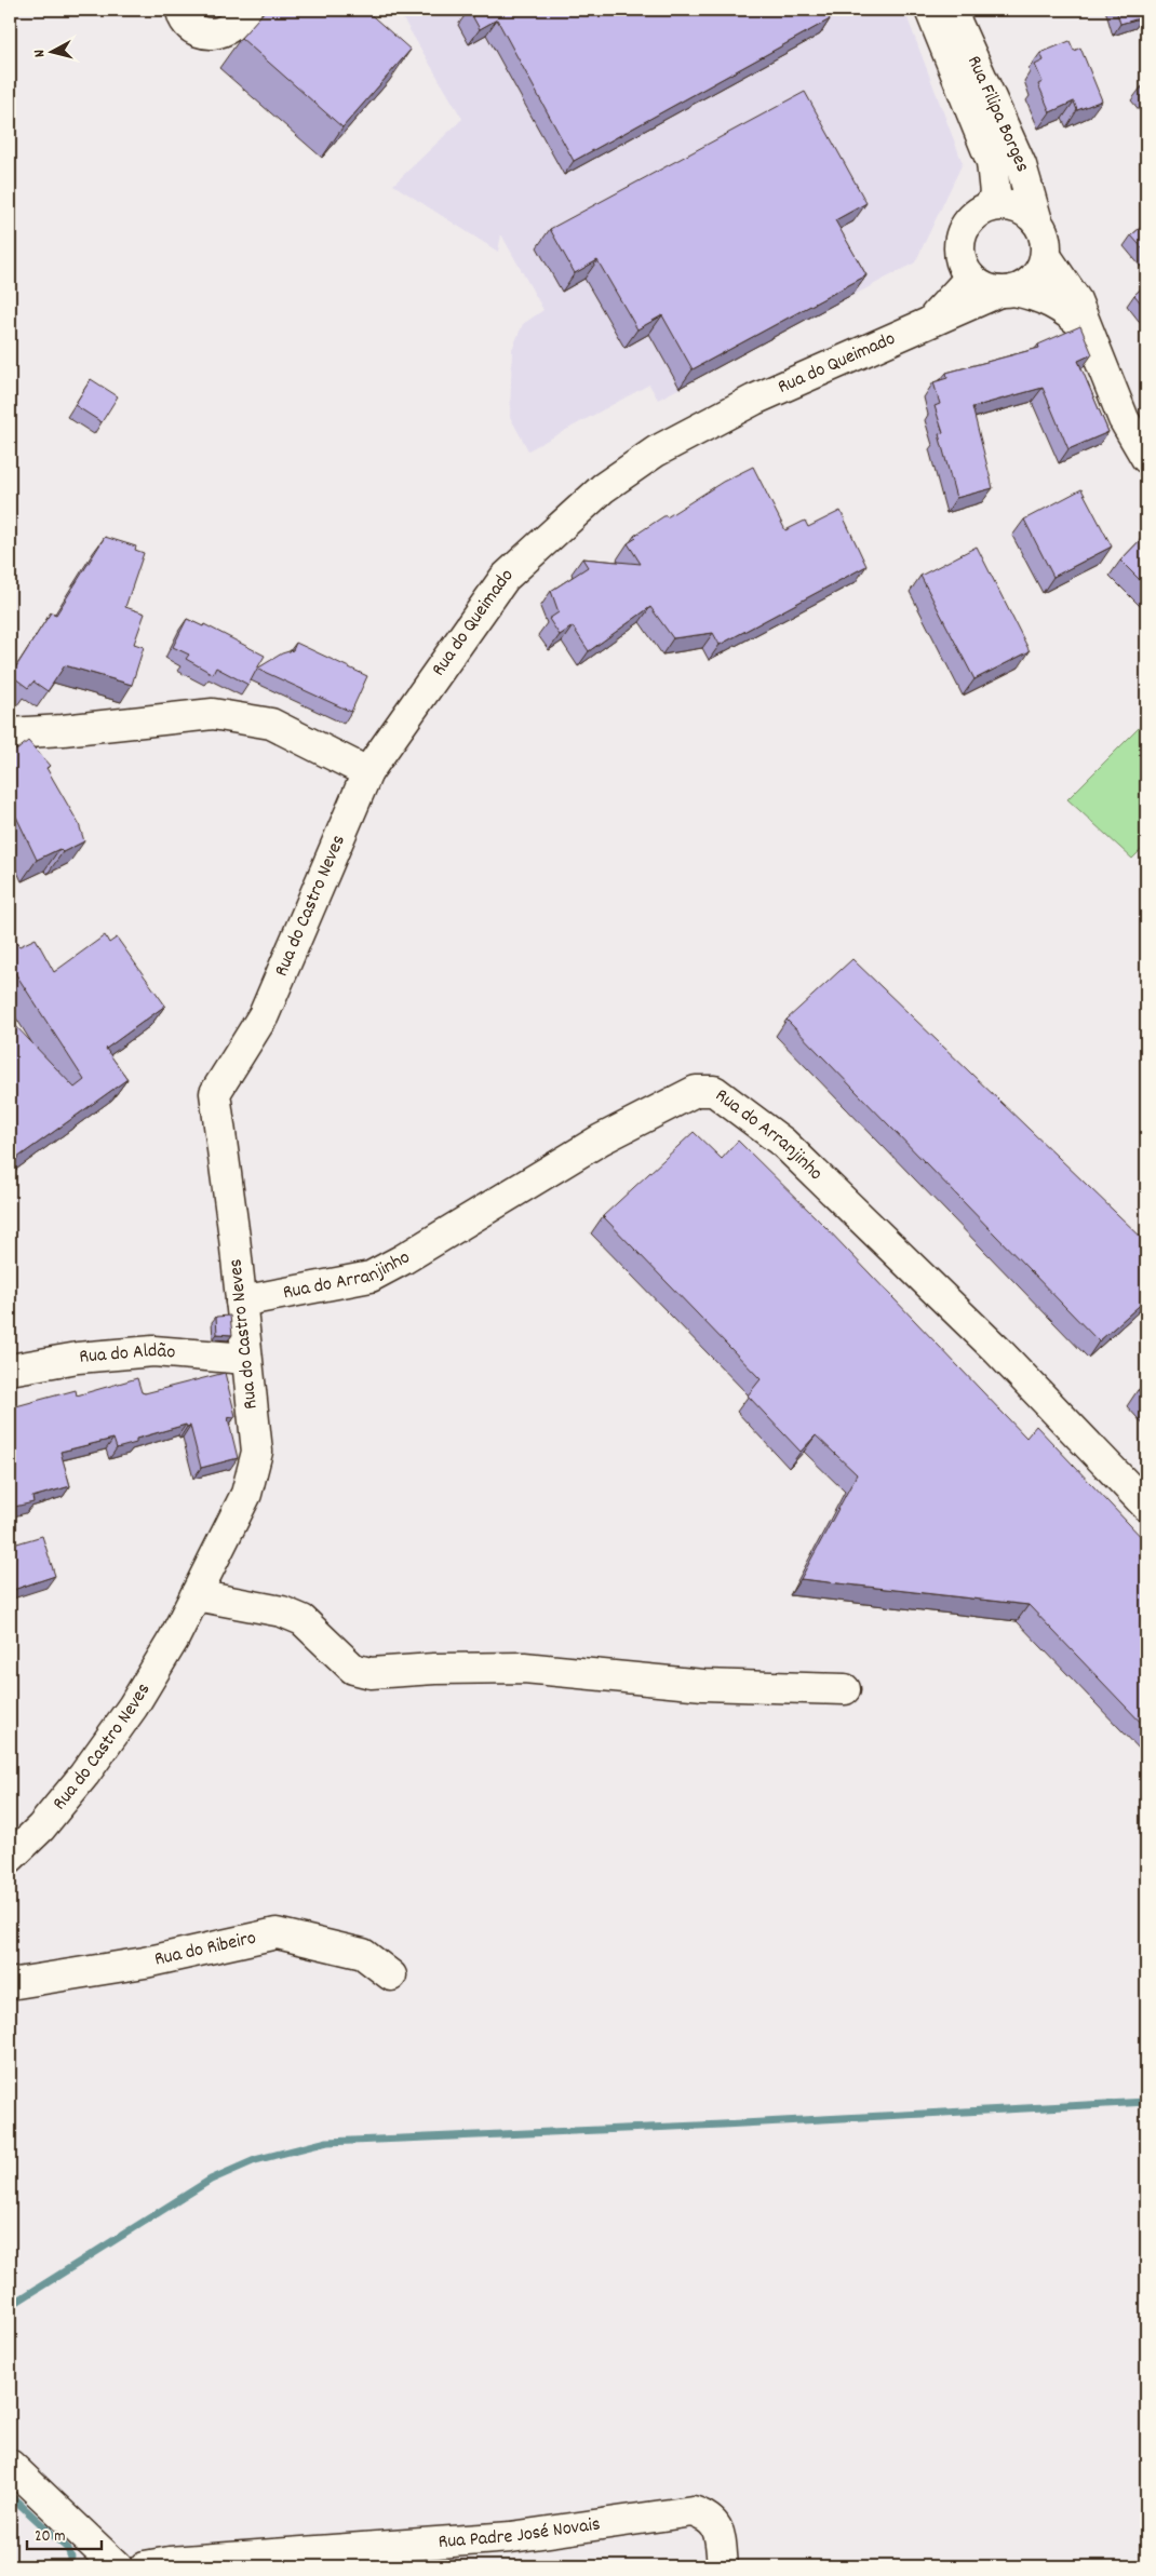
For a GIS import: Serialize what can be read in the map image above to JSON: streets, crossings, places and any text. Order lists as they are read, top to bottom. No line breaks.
{"streets":{"street":["Rua Filipa Borges","Rua do Queimado","Rua do Castro Neves","Rua do Arranjinho","Rua do Aldão","Rua do Ribeiro","Rua Padre José Novais"]},"crossings":[["Rua Filipa Borges","Rua do Queimado"],["Rua do Queimado","Rua do Castro Neves"],["Rua do Castro Neves","Rua do Arranjinho"],["Rua do Castro Neves","Rua do Aldão"]],"scale_bar":"20 m","north":"left"}
